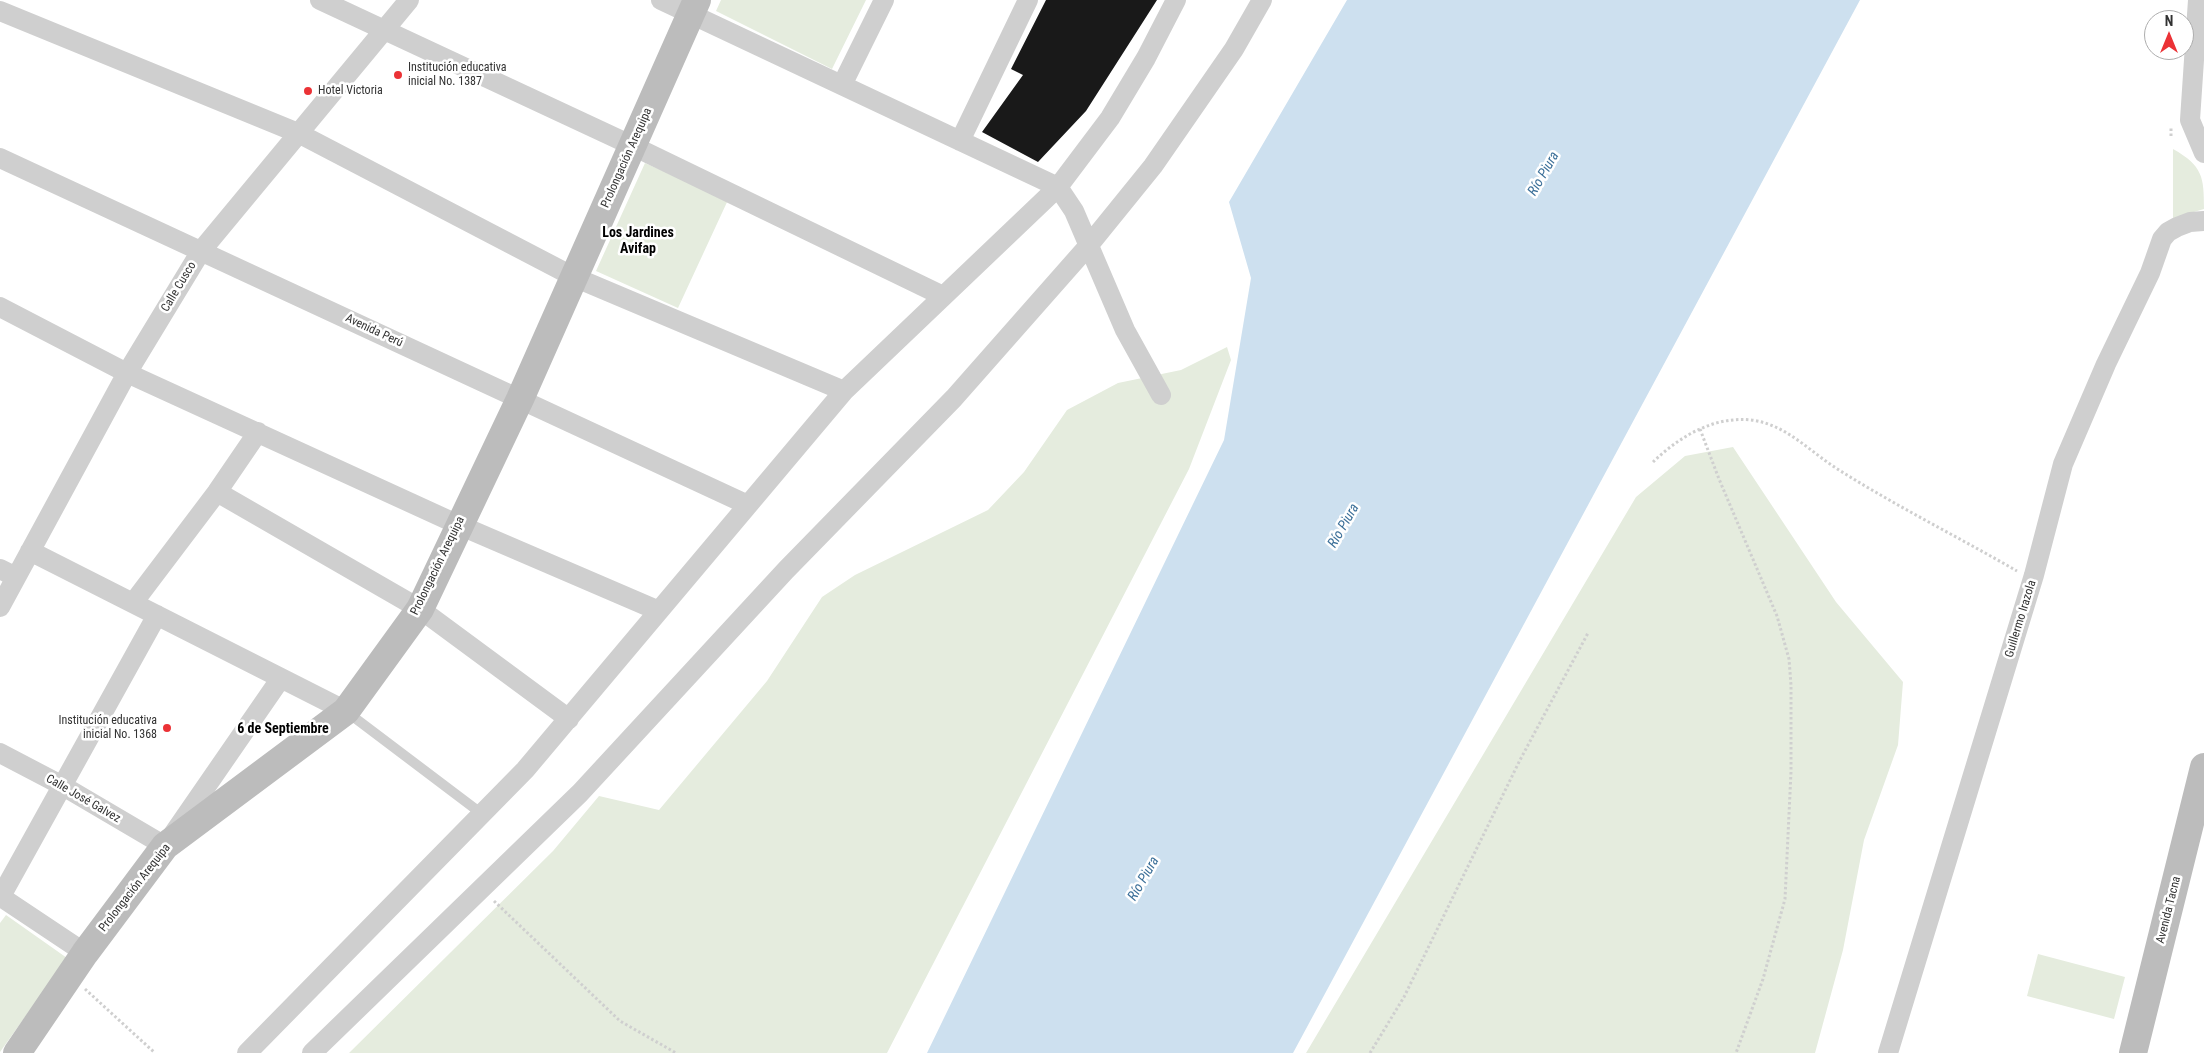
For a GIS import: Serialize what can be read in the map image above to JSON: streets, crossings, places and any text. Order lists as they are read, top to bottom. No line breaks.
{"streets":{"street":["Prolongación Arequipa","Calle Cusco","Avenida Perú","Guillermo Irazola","Calle José Galvez","Avenida Tacna"]},"crossings":[["Prolongación Arequipa","Avenida Perú"],["Prolongación Arequipa","Calle José Galvez"],["Calle Cusco","Avenida Perú"]],"districts":["Los Jardines Avifap","6 de Septiembre"],"water":["Río Piura"],"places":["Institución educativa inicial No. 1387","Hotel Victoria","Institución educativa inicial No. 1368"],"north":"top"}
